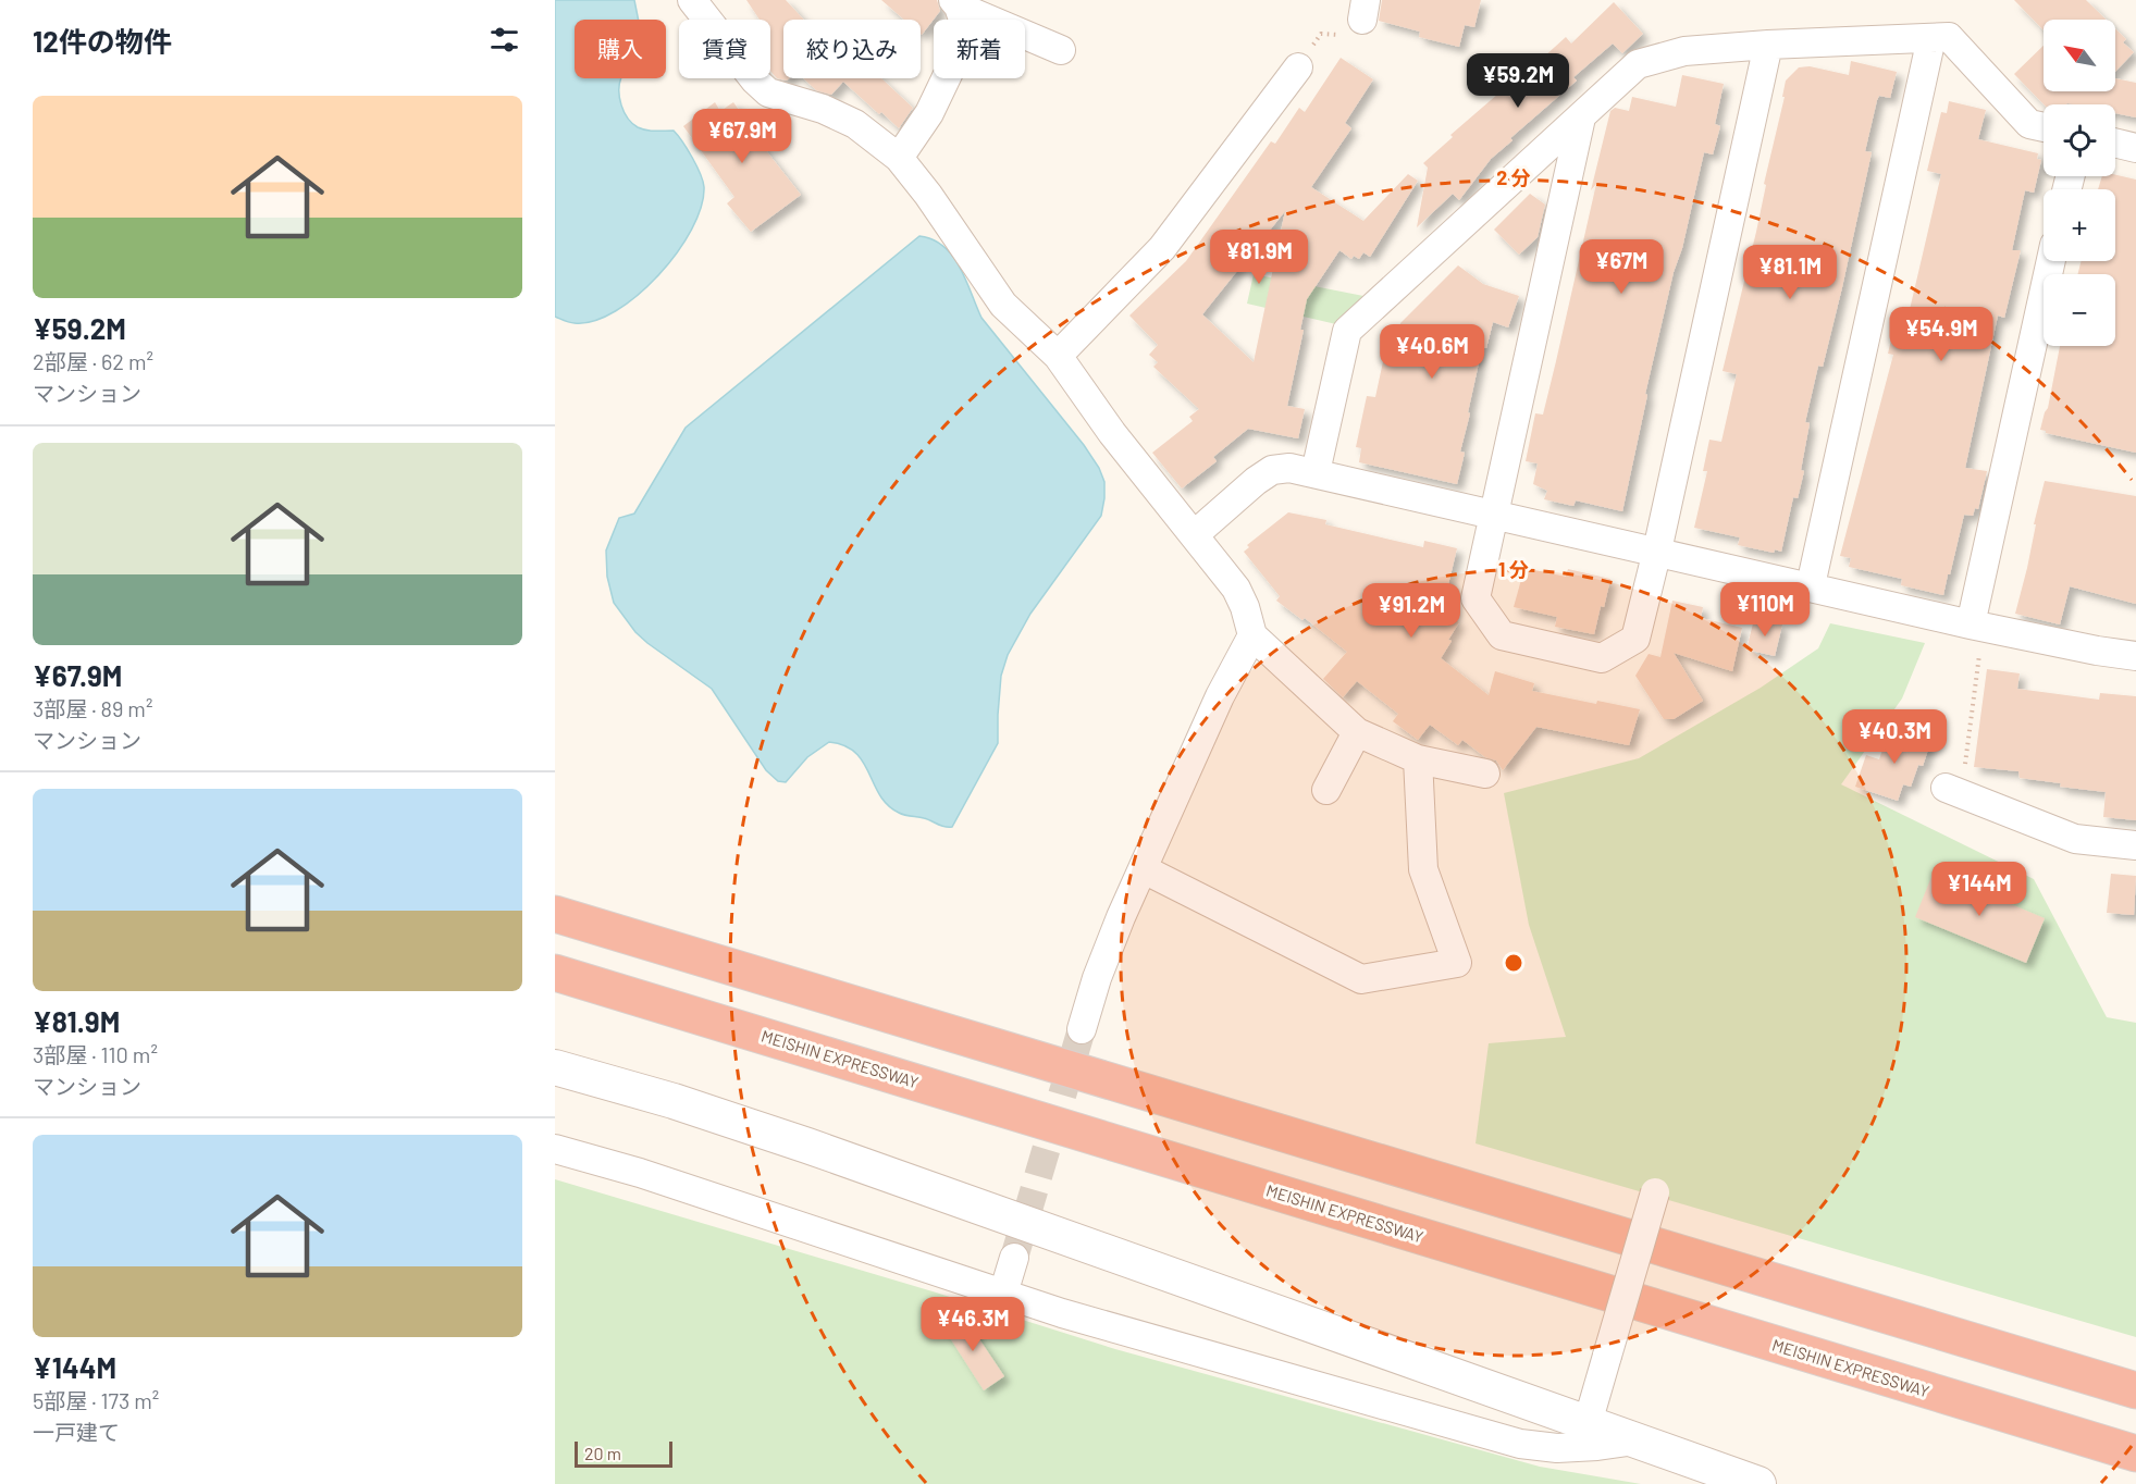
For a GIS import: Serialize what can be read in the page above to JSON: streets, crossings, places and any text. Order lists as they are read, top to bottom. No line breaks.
{"streets":{"highway":["MEISHIN EXPRESSWAY"]},"scale_bar":"20 m","north":"top left","page":{"heading":"12件の物件","map_buttons":["+","−"],"chip":["購入","賃貸","絞り込み","新着"],"price":["¥59.2M","¥67.9M","¥81.9M","¥67M","¥81.1M","¥54.9M","¥40.6M","¥110M","¥91.2M","¥40.3M","¥144M","¥46.3M"],"list":[{"name":"¥59.2M","note":"2部屋 · 62 m² · マンション"},{"name":"¥67.9M","note":"3部屋 · 89 m² · マンション"},{"name":"¥81.9M","note":"3部屋 · 110 m² · マンション"},{"name":"¥144M","note":"5部屋 · 173 m² · 一戸建て"}],"scale":"20 m"},"rings":["2 分","1 分"]}
